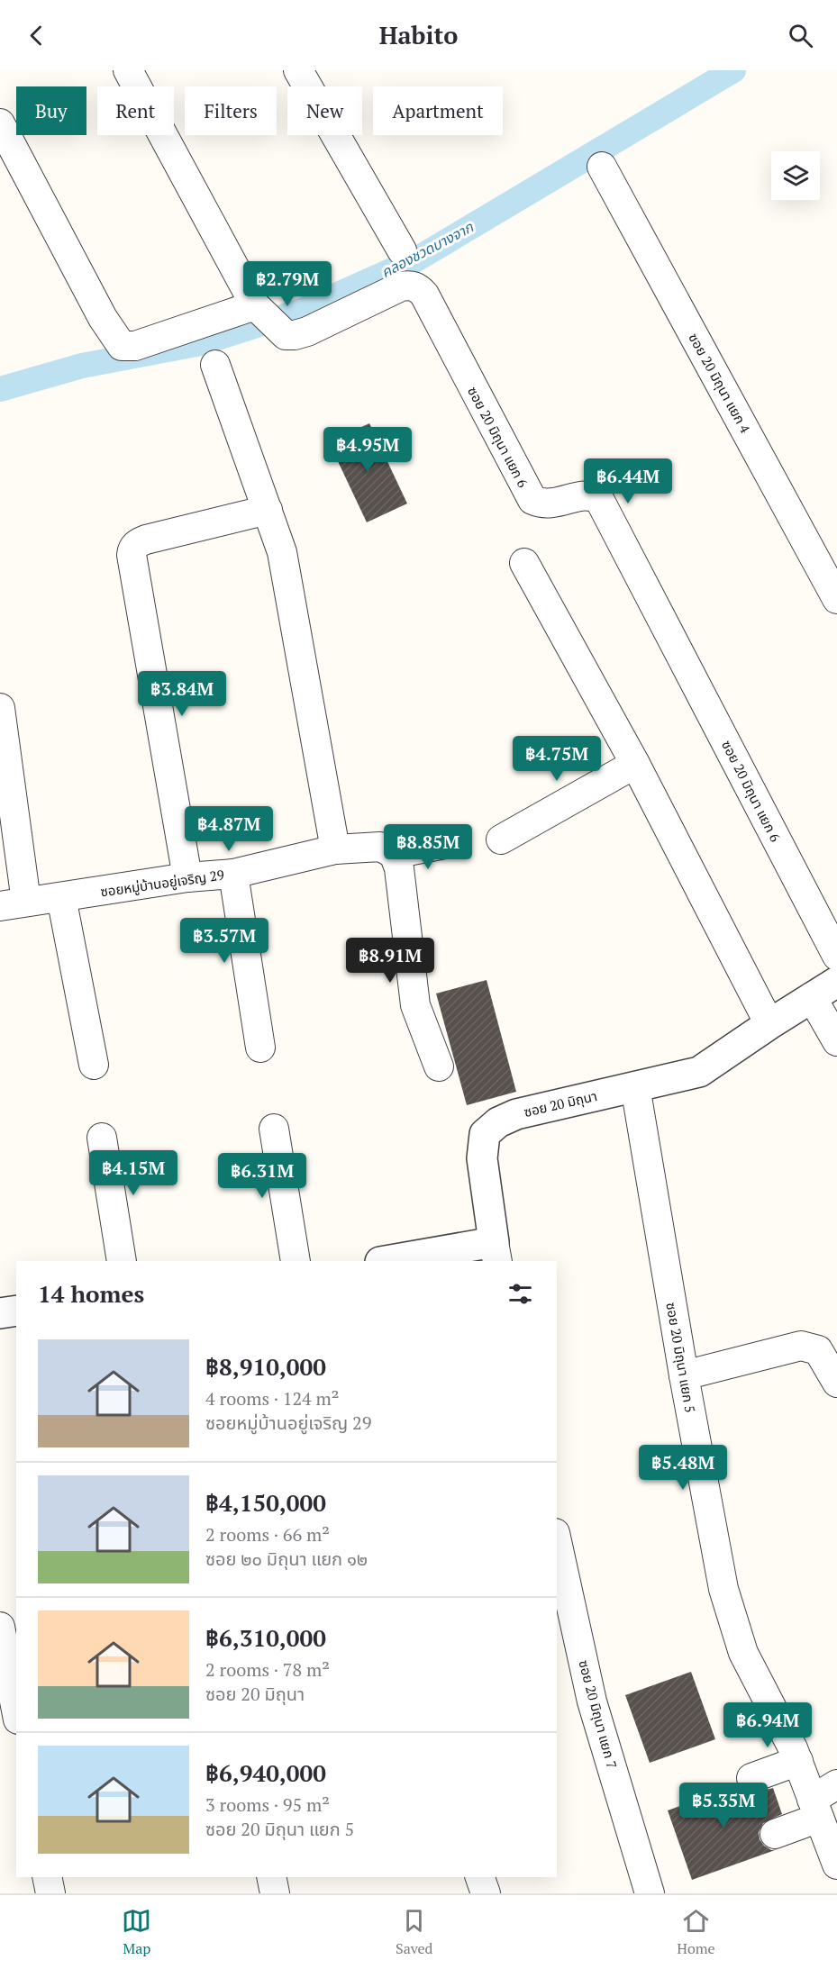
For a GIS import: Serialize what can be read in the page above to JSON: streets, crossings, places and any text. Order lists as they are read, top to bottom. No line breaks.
{"streets":{"street":["ซอย 20 มิถุนา แยก 4","ซอย 20 มิถุนา แยก 6","ซอยหมู่บ้านอยู่เจริญ 29","ซอย 20 มิถุนา","ซอย 20 มิถุนา แยก 5","ซอย 20 มิถุนา แยก 7"]},"crossings":[["ซอย 20 มิถุนา","ซอย 20 มิถุนา แยก 5"]],"water":["คลองชวดบางจาก"],"page":{"header":"Habito","chip":["Buy","Rent","Filters","New","Apartment"],"price":["฿2.79M","฿4.95M","฿6.44M","฿3.84M","฿4.75M","฿4.87M","฿8.85M","฿3.57M","฿8.91M","฿4.15M","฿6.31M","฿5.48M","฿6.94M","฿5.35M"],"heading":"14 homes","list":[{"name":"฿8,910,000","note":"4 rooms · 124 m² · ซอยหมู่บ้านอยู่เจริญ 29"},{"name":"฿4,150,000","note":"2 rooms · 66 m² · ซอย ๒๐ มิถุนา แยก ๑๒"},{"name":"฿6,310,000","note":"2 rooms · 78 m² · ซอย 20 มิถุนา"},{"name":"฿6,940,000","note":"3 rooms · 95 m² · ซอย 20 มิถุนา แยก 5"}],"tabs":["Map","Saved","Home"]}}
